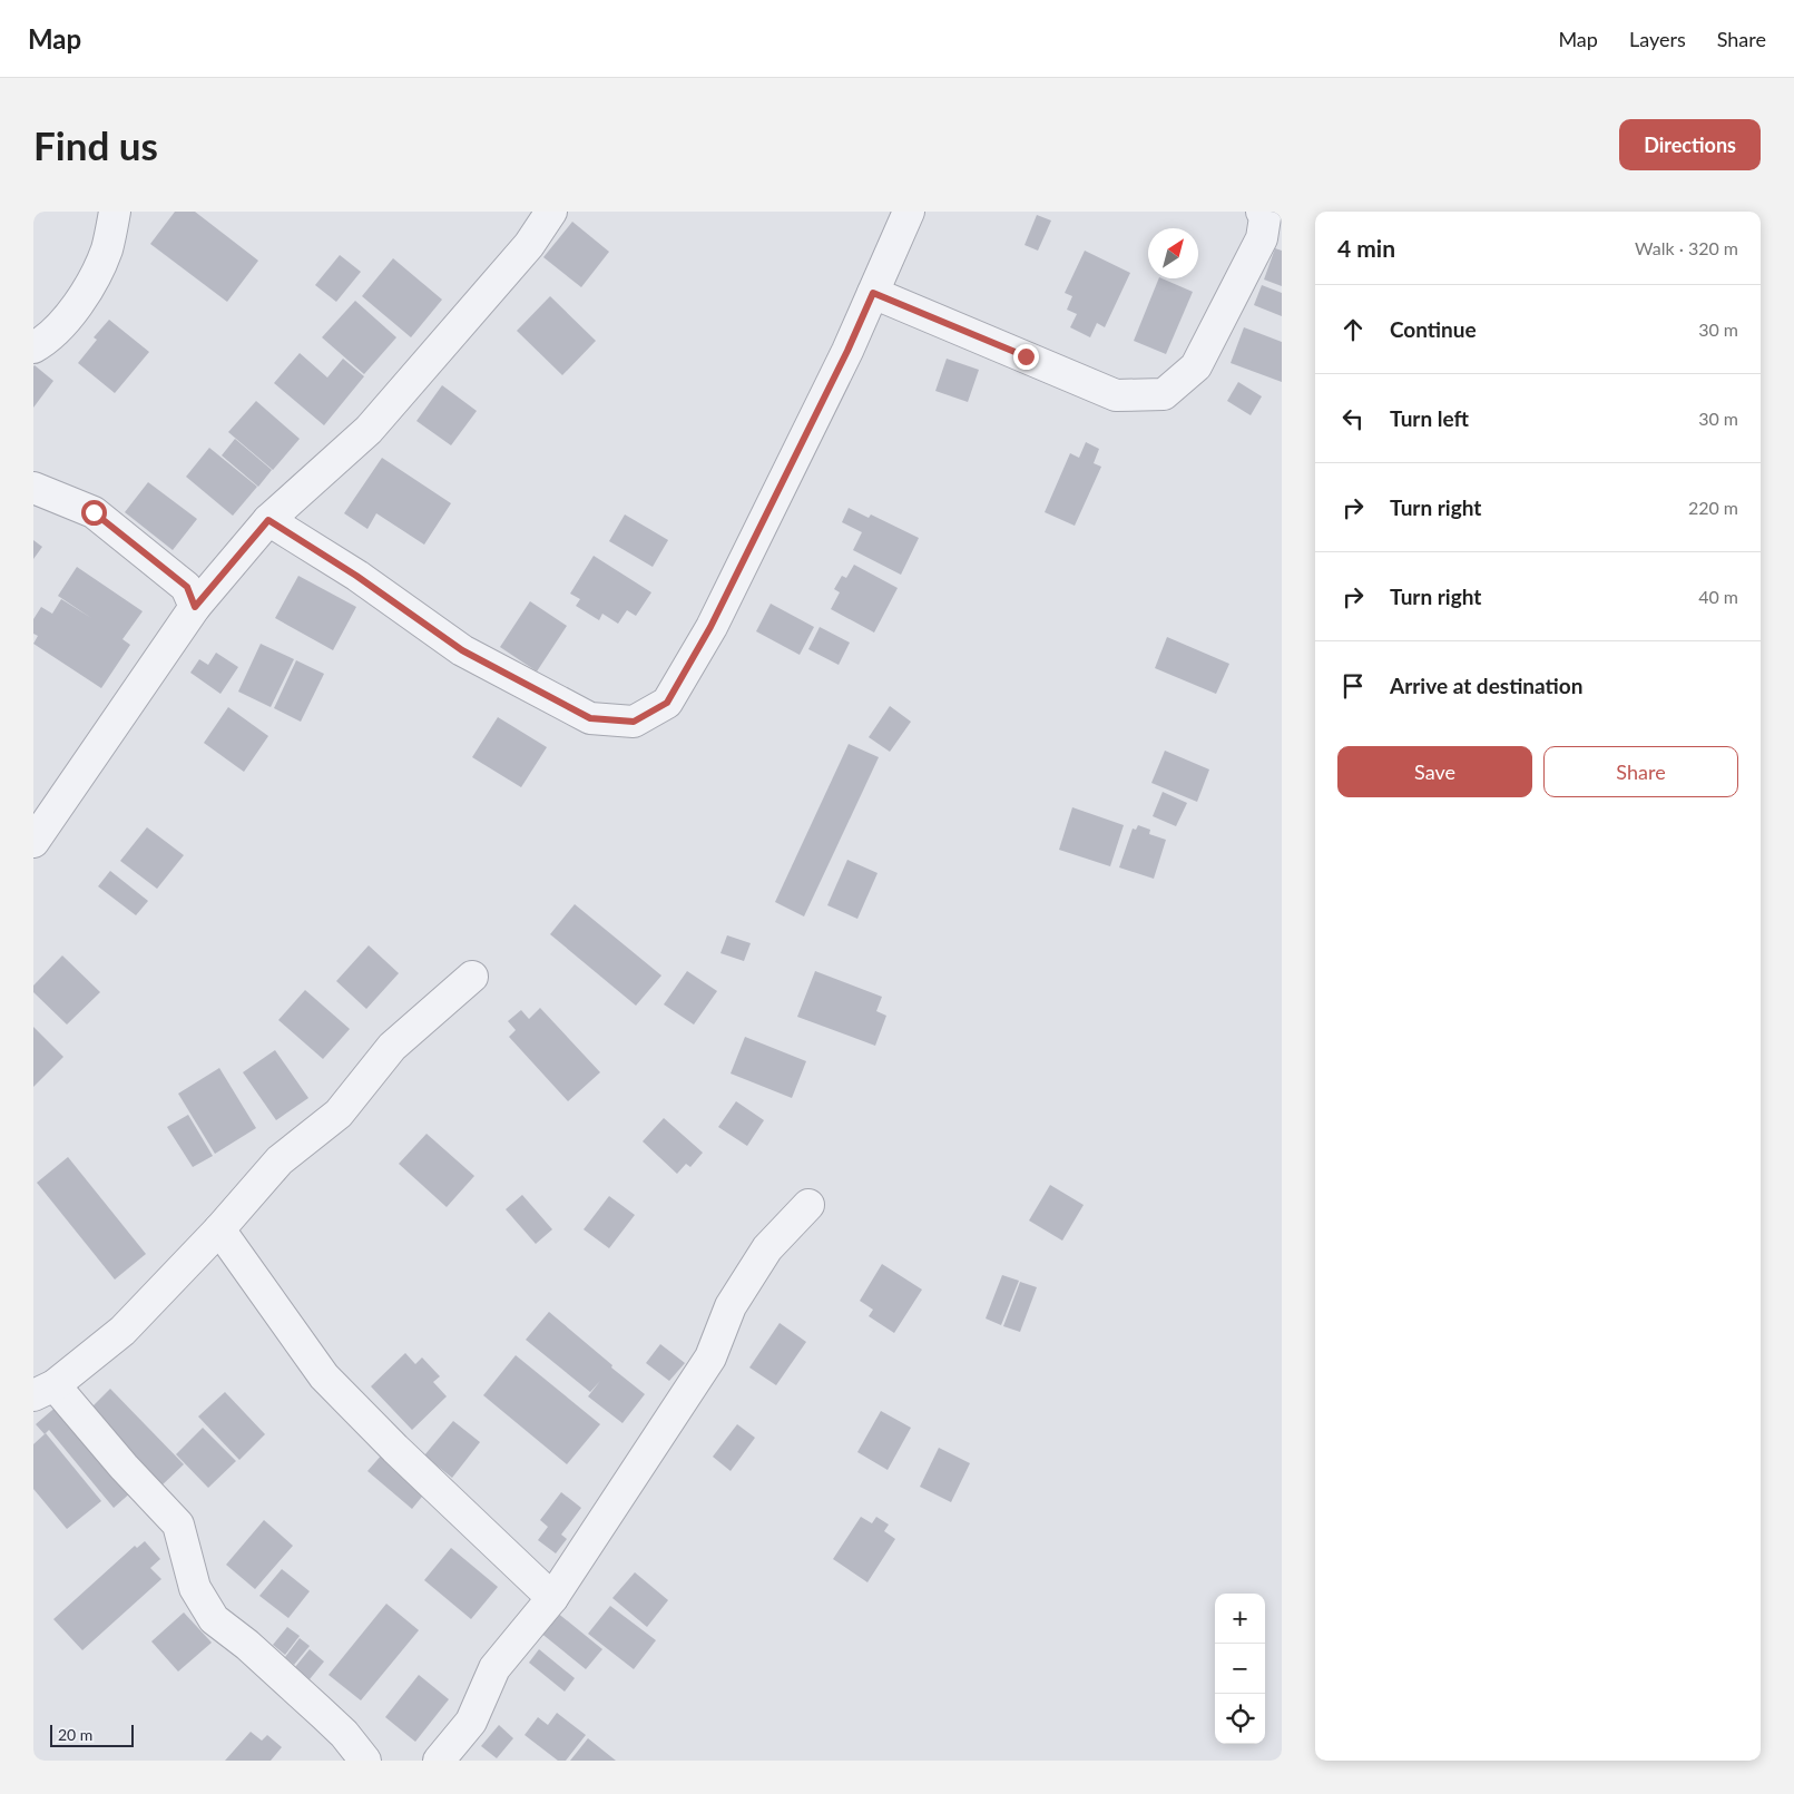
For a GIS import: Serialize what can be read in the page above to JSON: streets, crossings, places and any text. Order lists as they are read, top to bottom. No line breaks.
{"scale_bar":"20 m","north":"top right","page":{"header":"Map","nav":["Map","Layers","Share"],"buttons":["Directions",["Save","Share"]],"title":"Find us","heading":["4 min","Walk · 320 m"],"list":[["Continue","30 m"],["Turn left","30 m"],["Turn right","220 m"],["Turn right","40 m"],"Arrive at destination"],"map_buttons":["+","−"],"scale":"20 m"}}
